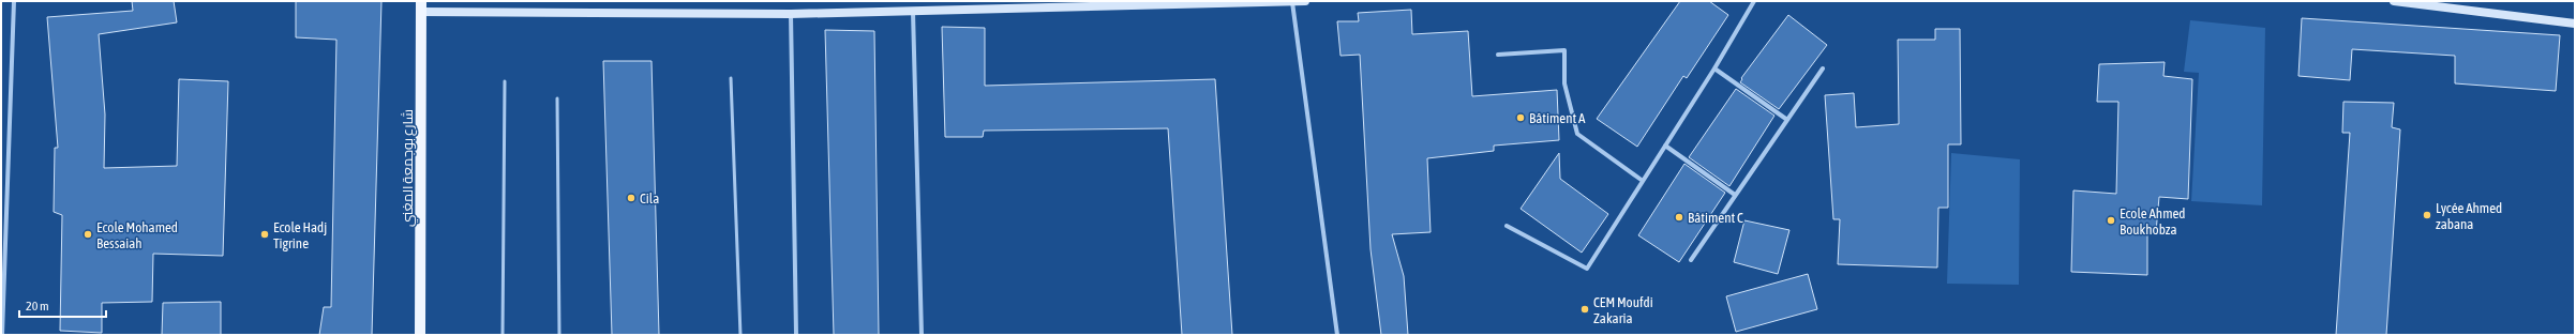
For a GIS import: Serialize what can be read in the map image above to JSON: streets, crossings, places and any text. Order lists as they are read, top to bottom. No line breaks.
{"streets":{"main road":["شارع بوجمعة المغني"]},"places":["Bâtiment A","Cila","Lycée Ahmed zabana","Bâtiment C","Ecole Ahmed Boukhobza","Ecole Mohamed Bessaiah","Ecole Hadj Tigrine","CEM Moufdi Zakaria"],"scale_bar":"20 m"}
